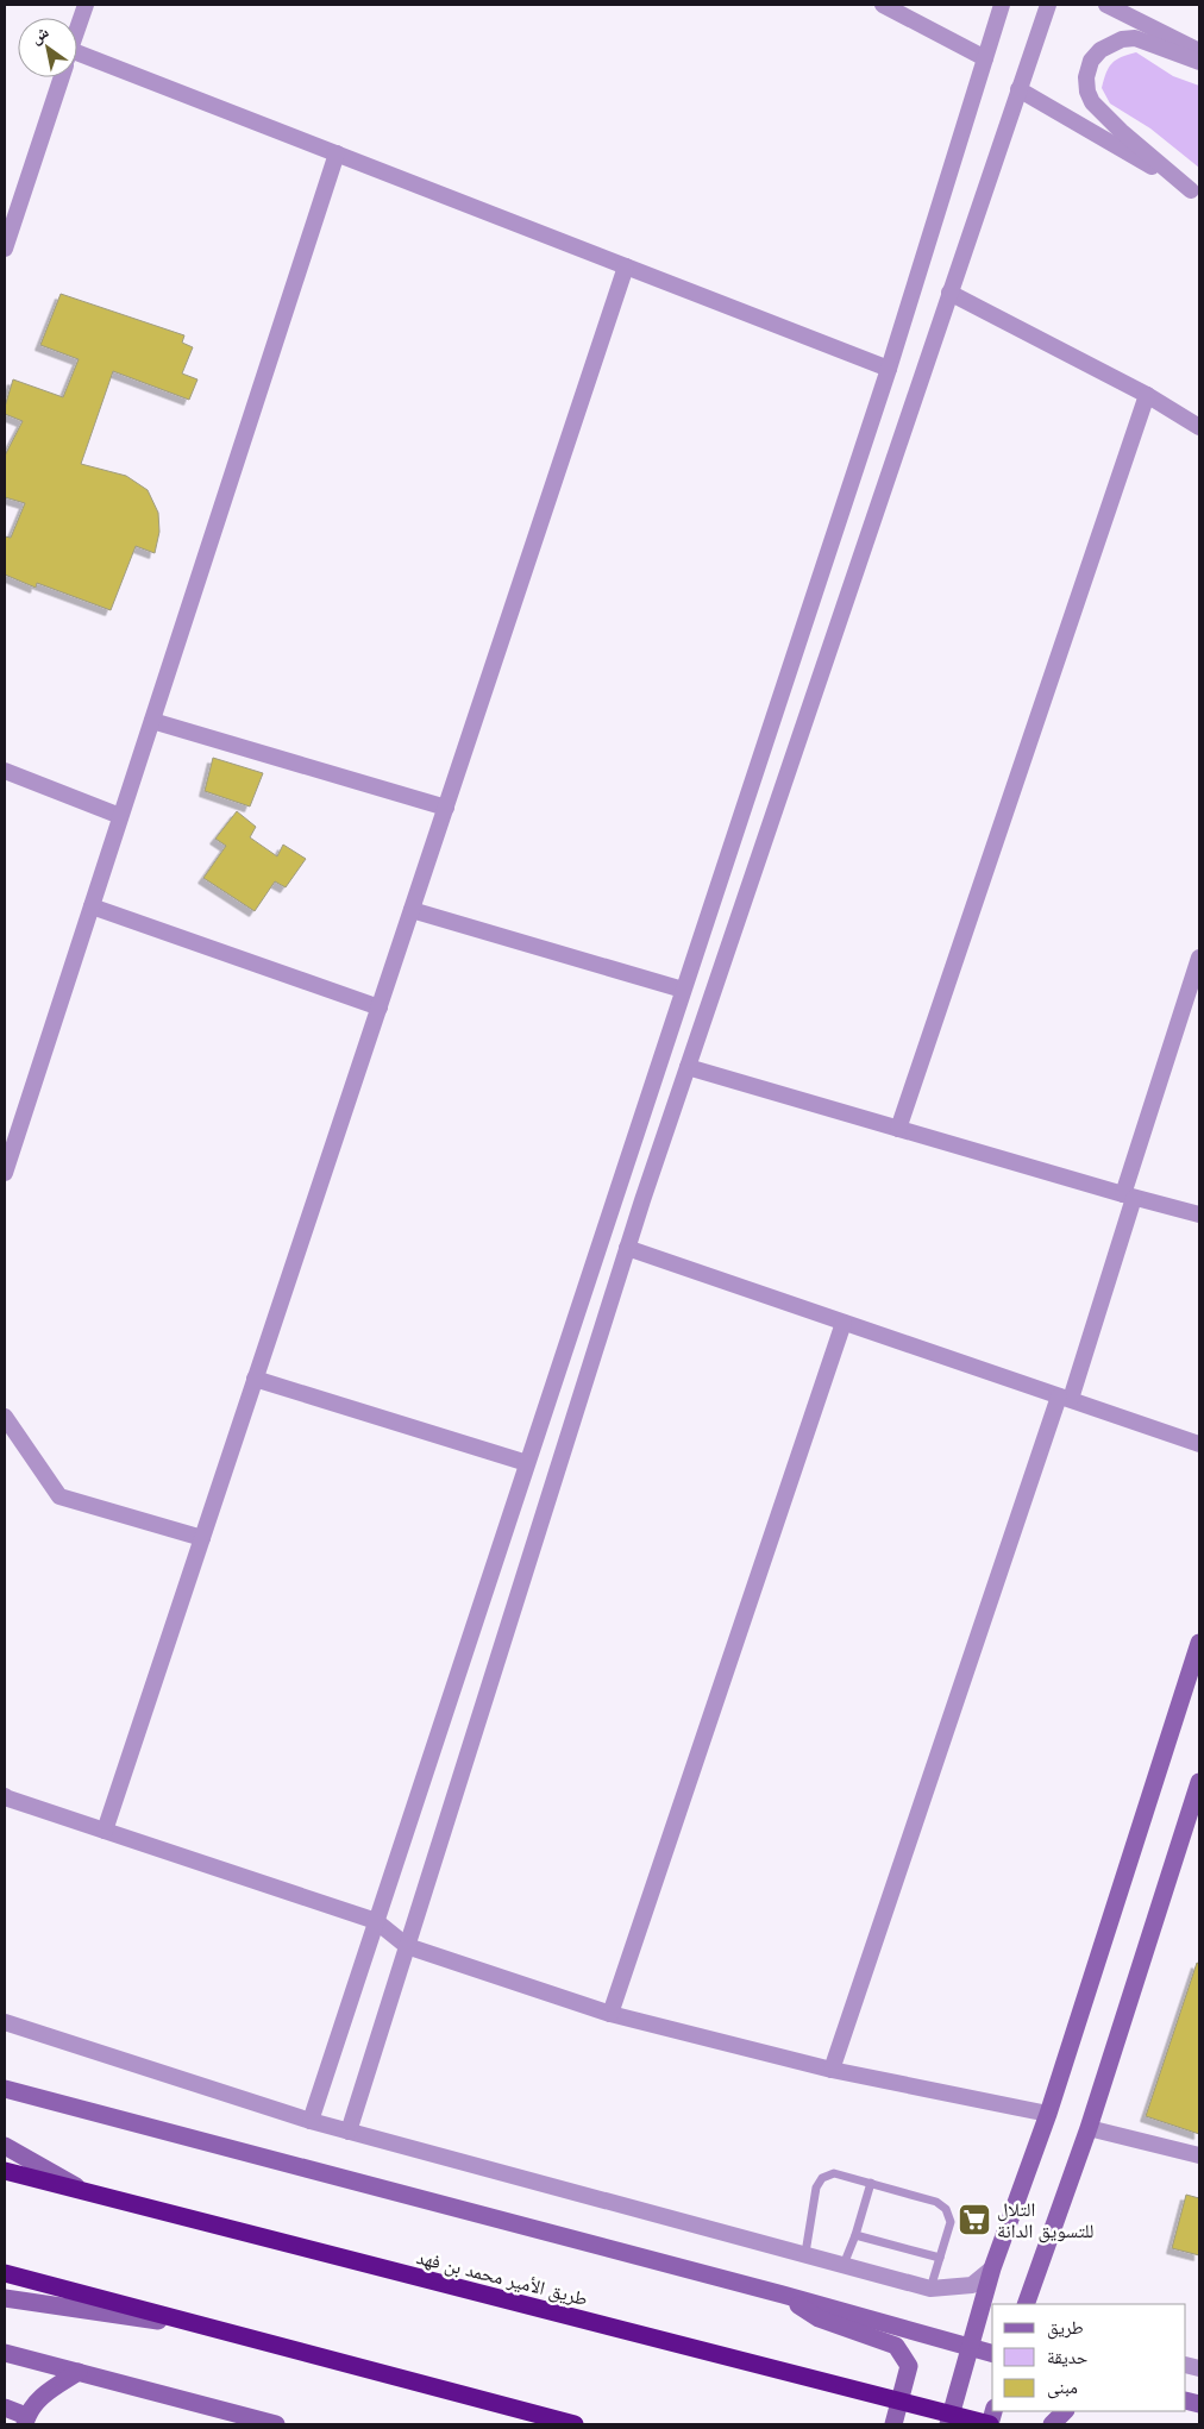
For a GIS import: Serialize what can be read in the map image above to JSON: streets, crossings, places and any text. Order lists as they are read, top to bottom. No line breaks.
{"streets":{"highway":["طريق الأمير محمد بن فهد"]},"places":{"supermarket":["التلال للتسويق الدانة"]},"legend":["طريق","حديقة","مبنى"],"north":"top left"}
